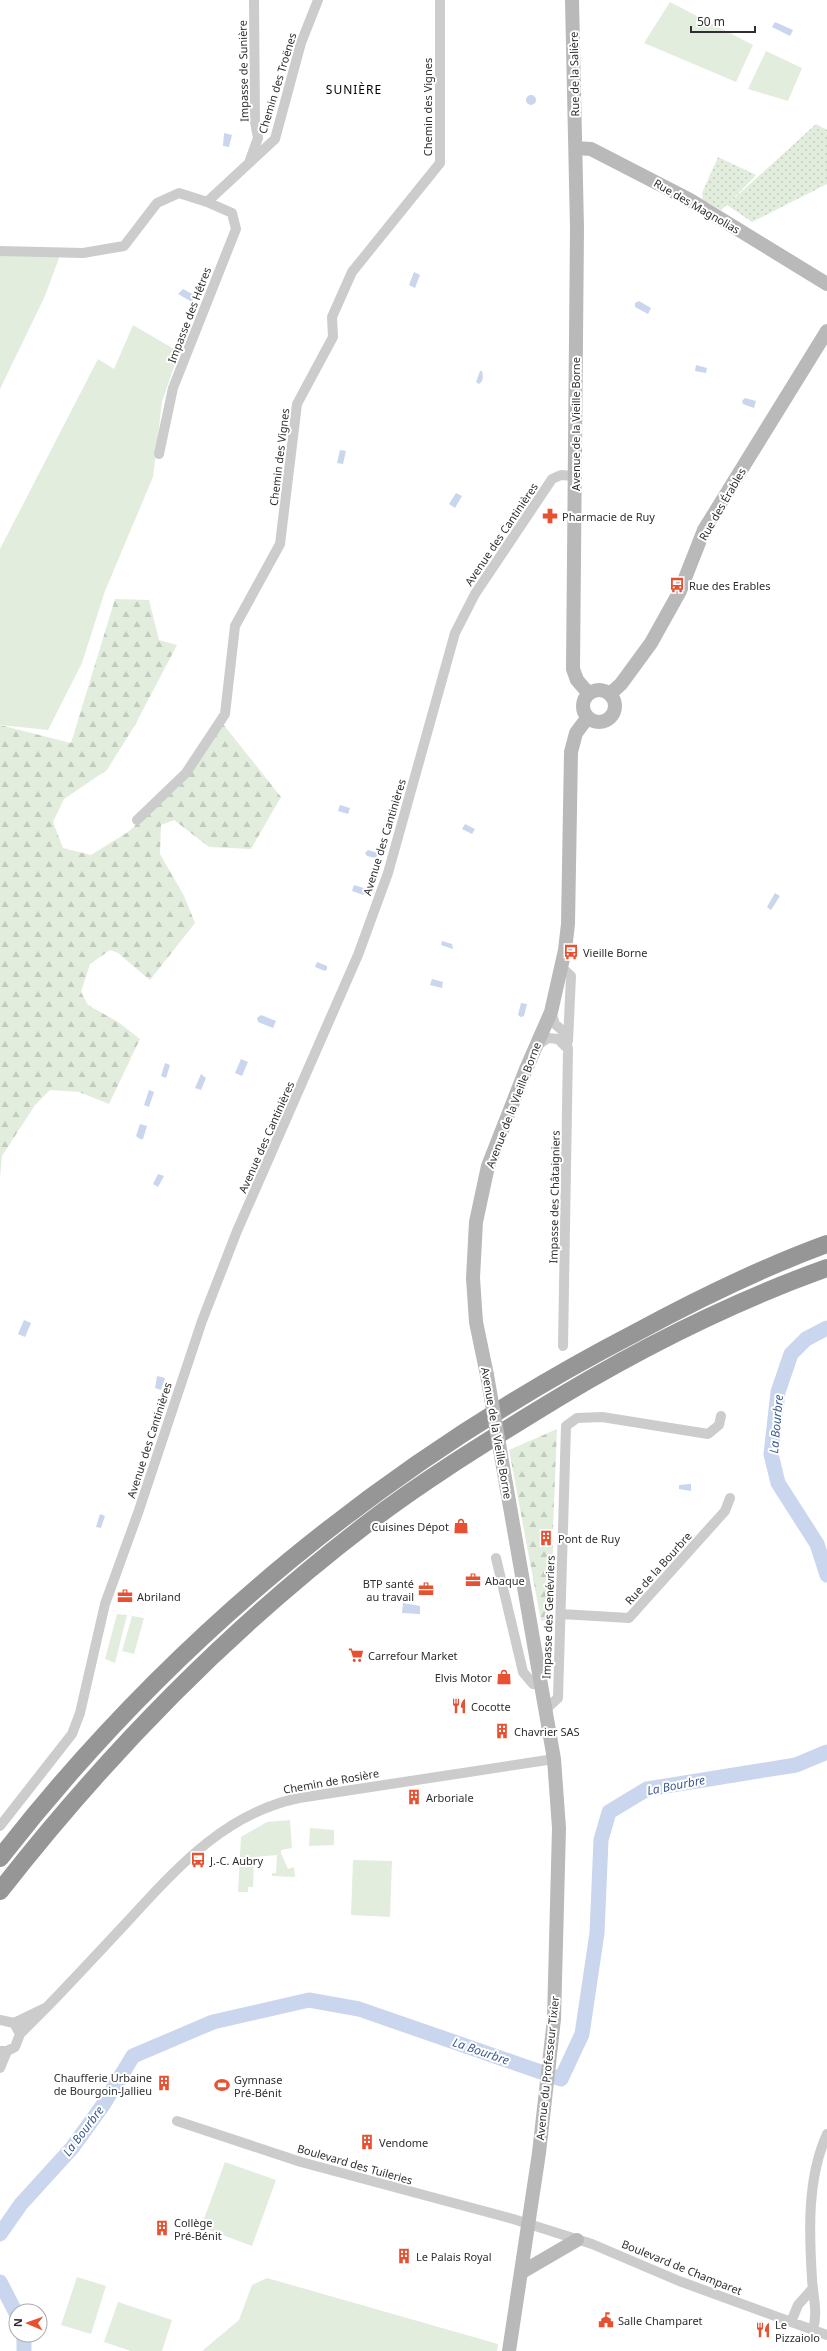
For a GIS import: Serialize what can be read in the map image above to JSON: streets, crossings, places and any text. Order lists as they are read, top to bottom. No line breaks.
{"streets":{"main road":["Rue de la Salière","Rue des Magnolias","Avenue de la Vieille Borne","Rue des Érables","Avenue du Professeur Tixier"],"street":["Impasse de Sunière","Chemin des Troënes","Chemin des Vignes","Impasse des Hêtres","Avenue des Cantinières","Impasse des Châtaigniers","Rue de la Bourbre","Impasse des Genévriers","Chemin de Rosière","Boulevard des Tuileries","Boulevard de Champaret"]},"crossings":[["Impasse de Sunière","Chemin des Troënes"],["Rue de la Salière","Rue des Magnolias"],["Rue de la Salière","Avenue de la Vieille Borne"],["Chemin des Troënes","Impasse des Hêtres"],["Rue des Magnolias","Avenue de la Vieille Borne"],["Avenue de la Vieille Borne","Rue des Érables"],["Avenue de la Vieille Borne","Avenue des Cantinières"],["Avenue de la Vieille Borne","Impasse des Châtaigniers"],["Avenue de la Vieille Borne","Impasse des Genévriers"],["Avenue de la Vieille Borne","Chemin de Rosière"],["Avenue de la Vieille Borne","Avenue du Professeur Tixier"],["Rue de la Bourbre","Impasse des Genévriers"],["Chemin de Rosière","Avenue du Professeur Tixier"],["Avenue du Professeur Tixier","Boulevard des Tuileries"],["Avenue du Professeur Tixier","Boulevard de Champaret"],["Boulevard des Tuileries","Boulevard de Champaret"]],"districts":["SUNIÈRE"],"water":["La Bourbre"],"places":{"pharmacy":["Pharmacie de Ruy"],"bus stop":["Rue des Erables","Vieille Borne","J.-C. Aubry"],"shop":["Cuisines Dépot","Elvis Motor"],"building":["Pont de Ruy","Chavrier SAS","Arboriale","Chaufferie Urbaine de Bourgoin-Jallieu","Vendome","Collège Pré-Bénit","Le Palais Royal"],"office":["Abaque","BTP santé au travail","Abriland"],"supermarket":["Carrefour Market"],"restaurant":["Cocotte","Le Pizzaiolo"],"sports":["Gymnase Pré-Bénit"],"public building":["Salle Champaret"]},"scale_bar":"50 m","north":"left"}
